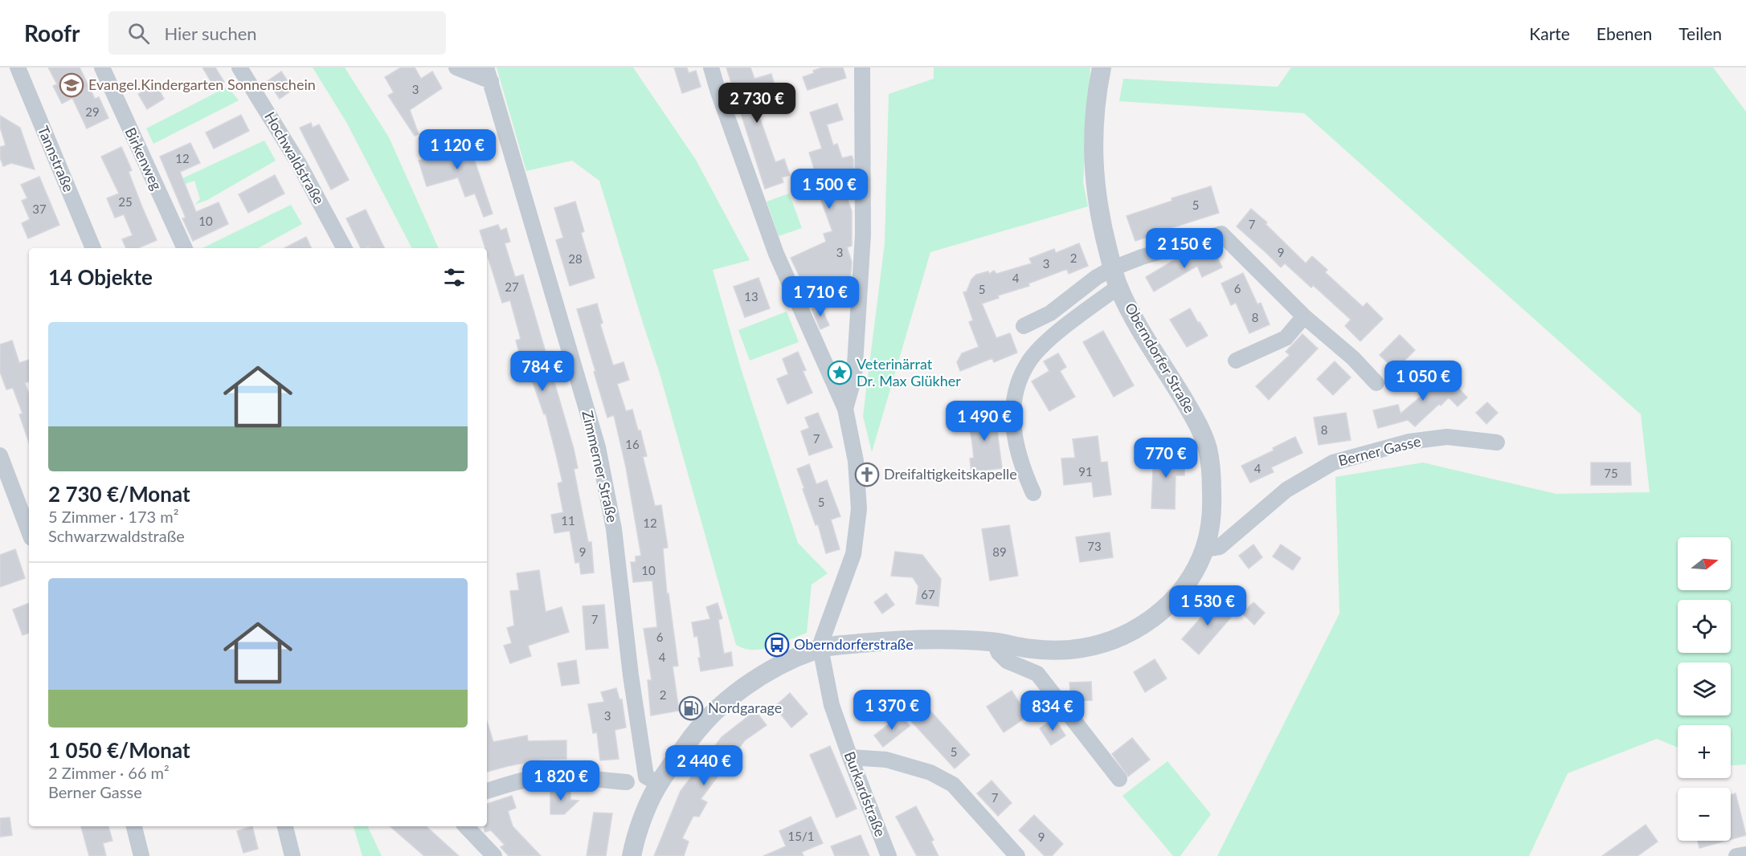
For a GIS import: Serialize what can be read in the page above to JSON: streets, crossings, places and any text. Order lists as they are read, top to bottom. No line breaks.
{"streets":{"street":["Hochwaldstraße","Tannstraße","Birkenweg","Oberndorfer Straße","Berner Gasse","Zimmerner Straße","Burkardstraße"]},"crossings":[["Oberndorfer Straße","Berner Gasse"],["Oberndorfer Straße","Zimmerner Straße"],["Oberndorfer Straße","Burkardstraße"]],"places":{"school or university":["Evangel.Kindergarten Sonnenschein"],"place":["Veterinärrat Dr. Max Glükher"],"church":["Dreifaltigkeitskapelle"],"bus stop":["Oberndorferstraße"],"fuel station":["Nordgarage"]},"house_numbers":["3","29","12","25","5","37","10","7","3","9","2","28","3","4","27","6","5","13","8","8","7","16","4","91","75","5","11","12","73","9","89","10","67","7","6","4","2","3","5","7","15/1","9"],"north":"right","page":{"header":"Roofr","search":"Hier suchen","nav":["Karte","Ebenen","Teilen"],"price":["2 730 €","1 120 €","1 500 €","2 150 €","1 710 €","784 €","1 050 €","1 490 €","770 €","1 530 €","1 370 €","834 €","2 440 €","1 820 €"],"heading":"14 Objekte","list":[{"name":"2 730 €/Monat","note":"5 Zimmer · 173 m² · Schwarzwaldstraße"},{"name":"1 050 €/Monat","note":"2 Zimmer · 66 m² · Berner Gasse"}],"map_buttons":["+","−"]}}
